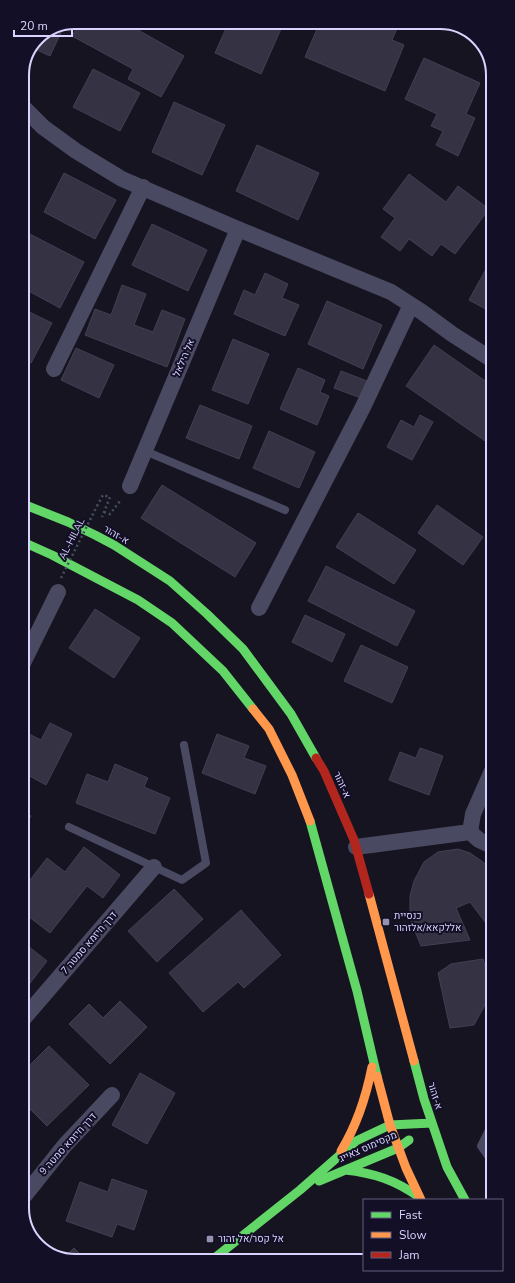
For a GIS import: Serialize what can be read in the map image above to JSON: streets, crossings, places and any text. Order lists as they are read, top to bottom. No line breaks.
{"streets":{"main road":["א-זהור","מקסימוס צאייג"],"street":["אל הילאל","דרך חיזמא סמטה 7","דרך חיזמא סמטה 9"],"path":["AL-HILAL"]},"crossings":[["אל הילאל","AL-HILAL"],["א-זהור","מקסימוס צאייג"]],"places":{"transit":["כנסיית אללקאא/אלזהור","אל קסר/אל זהור"]},"legend":["Fast","Slow","Jam"],"scale_bar":"20 m"}
